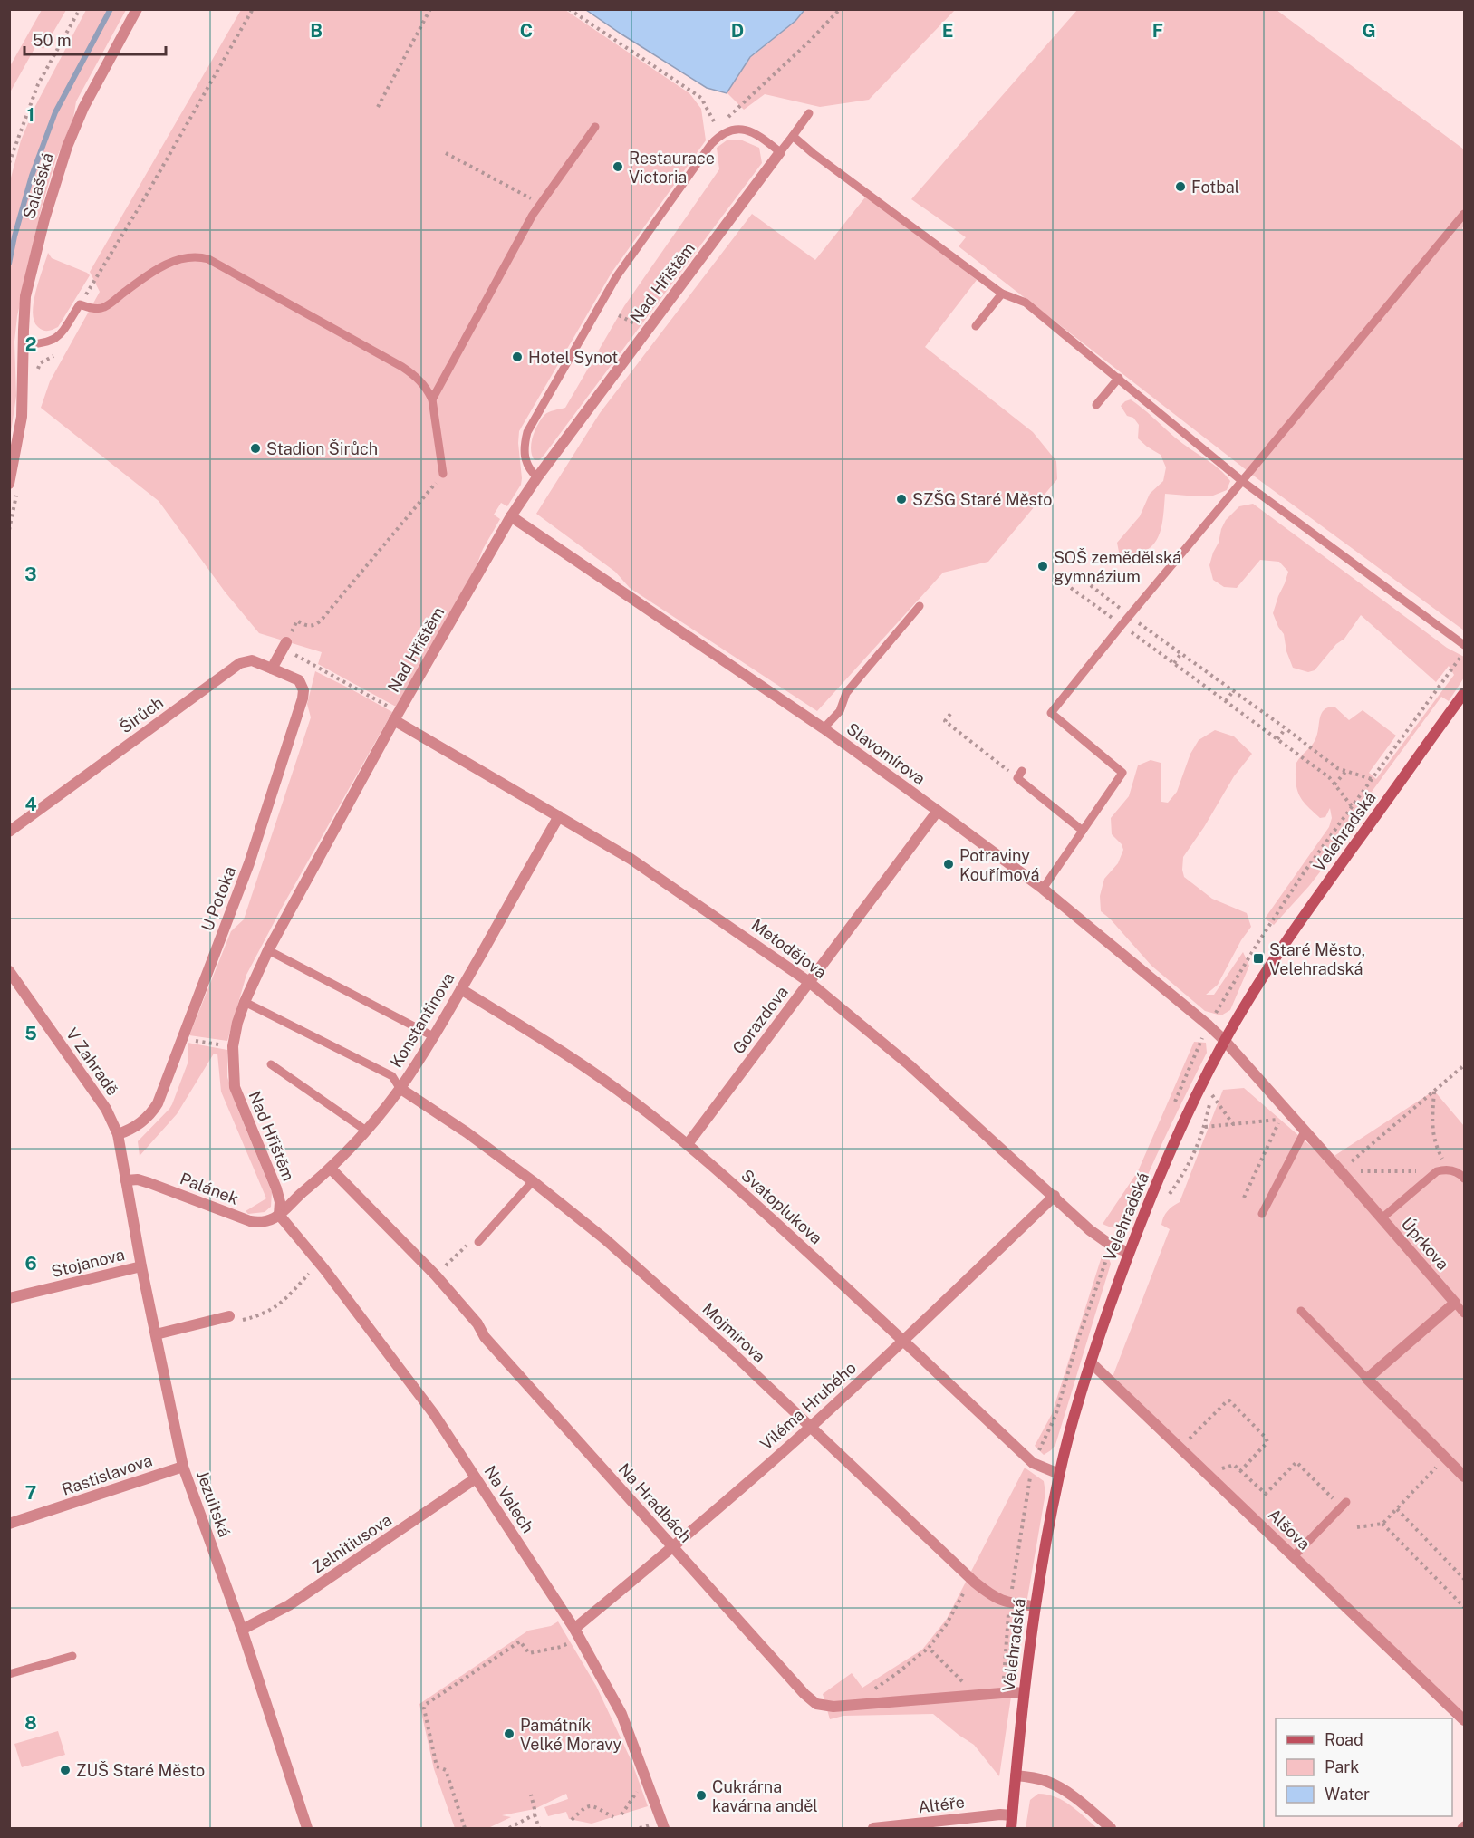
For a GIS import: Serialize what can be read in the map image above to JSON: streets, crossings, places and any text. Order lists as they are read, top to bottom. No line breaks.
{"streets":{"street":["Salašská","Nad Hřištěm","Širůch","Slavomírova","Velehradská","U Potoka","Metodějova","Konstantinova","Gorazdova","V Zahradě","Palánek","Svatoplukova","Úprkova","Stojanova","Mojmírova","Viléma Hrubého","Rastislavova","Na Valech","Na Hradbách","Jezuitská","Alšova","Zelnitiusova","Altéře"]},"crossings":[["Nad Hřištěm","Slavomírova"],["Nad Hřištěm","Metodějova"],["Nad Hřištěm","Konstantinova"],["Nad Hřištěm","Palánek"],["Nad Hřištěm","Na Valech"],["Širůch","U Potoka"],["Slavomírova","Velehradská"],["Slavomírova","Gorazdova"],["Slavomírova","Úprkova"],["Velehradská","Metodějova"],["Velehradská","Svatoplukova"],["Velehradská","Úprkova"],["Velehradská","Mojmírova"],["Velehradská","Na Hradbách"],["Velehradská","Alšova"],["Velehradská","Altéře"],["U Potoka","V Zahradě"],["Metodějova","Konstantinova"],["Metodějova","Gorazdova"],["Metodějova","Viléma Hrubého"],["Konstantinova","Palánek"],["Konstantinova","Svatoplukova"],["Konstantinova","Mojmírova"],["Konstantinova","Na Valech"],["Konstantinova","Na Hradbách"],["Gorazdova","Svatoplukova"],["V Zahradě","Palánek"],["V Zahradě","Jezuitská"],["Palánek","Na Valech"],["Palánek","Jezuitská"],["Svatoplukova","Viléma Hrubého"],["Stojanova","Jezuitská"],["Mojmírova","Viléma Hrubého"],["Viléma Hrubého","Na Valech"],["Viléma Hrubého","Na Hradbách"],["Rastislavova","Jezuitská"],["Na Valech","Zelnitiusova"],["Jezuitská","Zelnitiusova"]],"places":{"other":["Restaurace Victoria","Fotbal","Hotel Synot","Stadion Širůch","SZŠG Staré Město","SOŠ zemědělská gymnázium","Potraviny Kouřímová","Památník Velké Moravy","ZUŠ Staré Město","Cukrárna kavárna anděl"],"transit":["Staré Město, Velehradská"]},"legend":["Road","Park","Water"],"scale_bar":"50 m","grid":{"columns":["B","C","D","E","F","G"],"rows":["1","2","3","4","5","6","7","8"]}}
